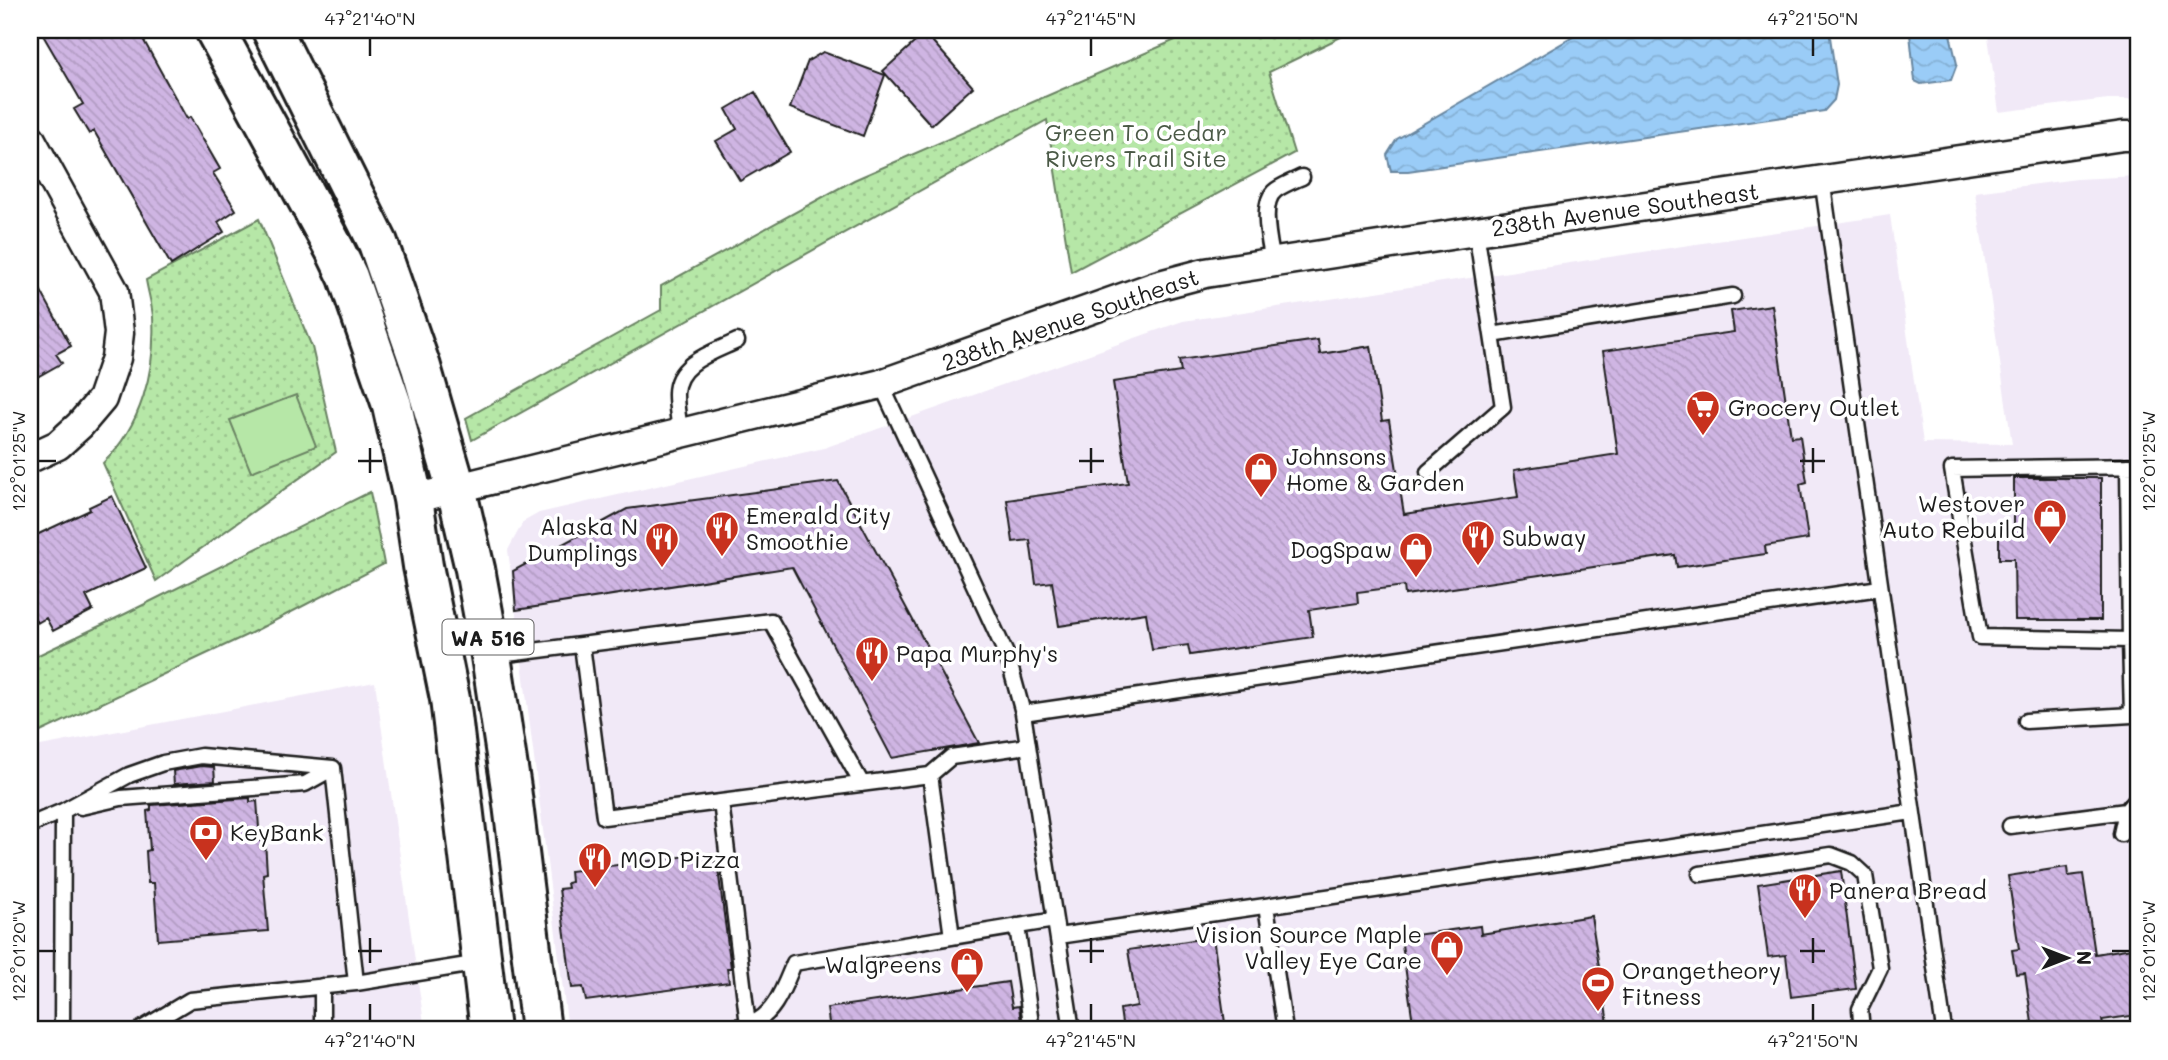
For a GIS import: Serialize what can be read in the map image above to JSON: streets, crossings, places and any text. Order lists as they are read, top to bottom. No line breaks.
{"streets":{"main road":["WA 516"],"street":["238th Avenue Southeast"]},"crossings":[["238th Avenue Southeast","WA 516"]],"parks":["Green To Cedar Rivers Trail Site"],"places":{"supermarket":["Grocery Outlet"],"shop":["Johnsons Home & Garden","Westover Auto Rebuild","DogSpaw","Vision Source Maple Valley Eye Care","Walgreens"],"restaurant":["Emerald City Smoothie","Subway","Alaska N Dumplings","Papa Murphy's","MOD Pizza","Panera Bread"],"bank":["KeyBank"],"sports":["Orangetheory Fitness"]},"north":"right","coordinates":["47°21'40\"N","47°21'45\"N","47°21'50\"N","122°01'25\"W","122°01'20\"W"]}
